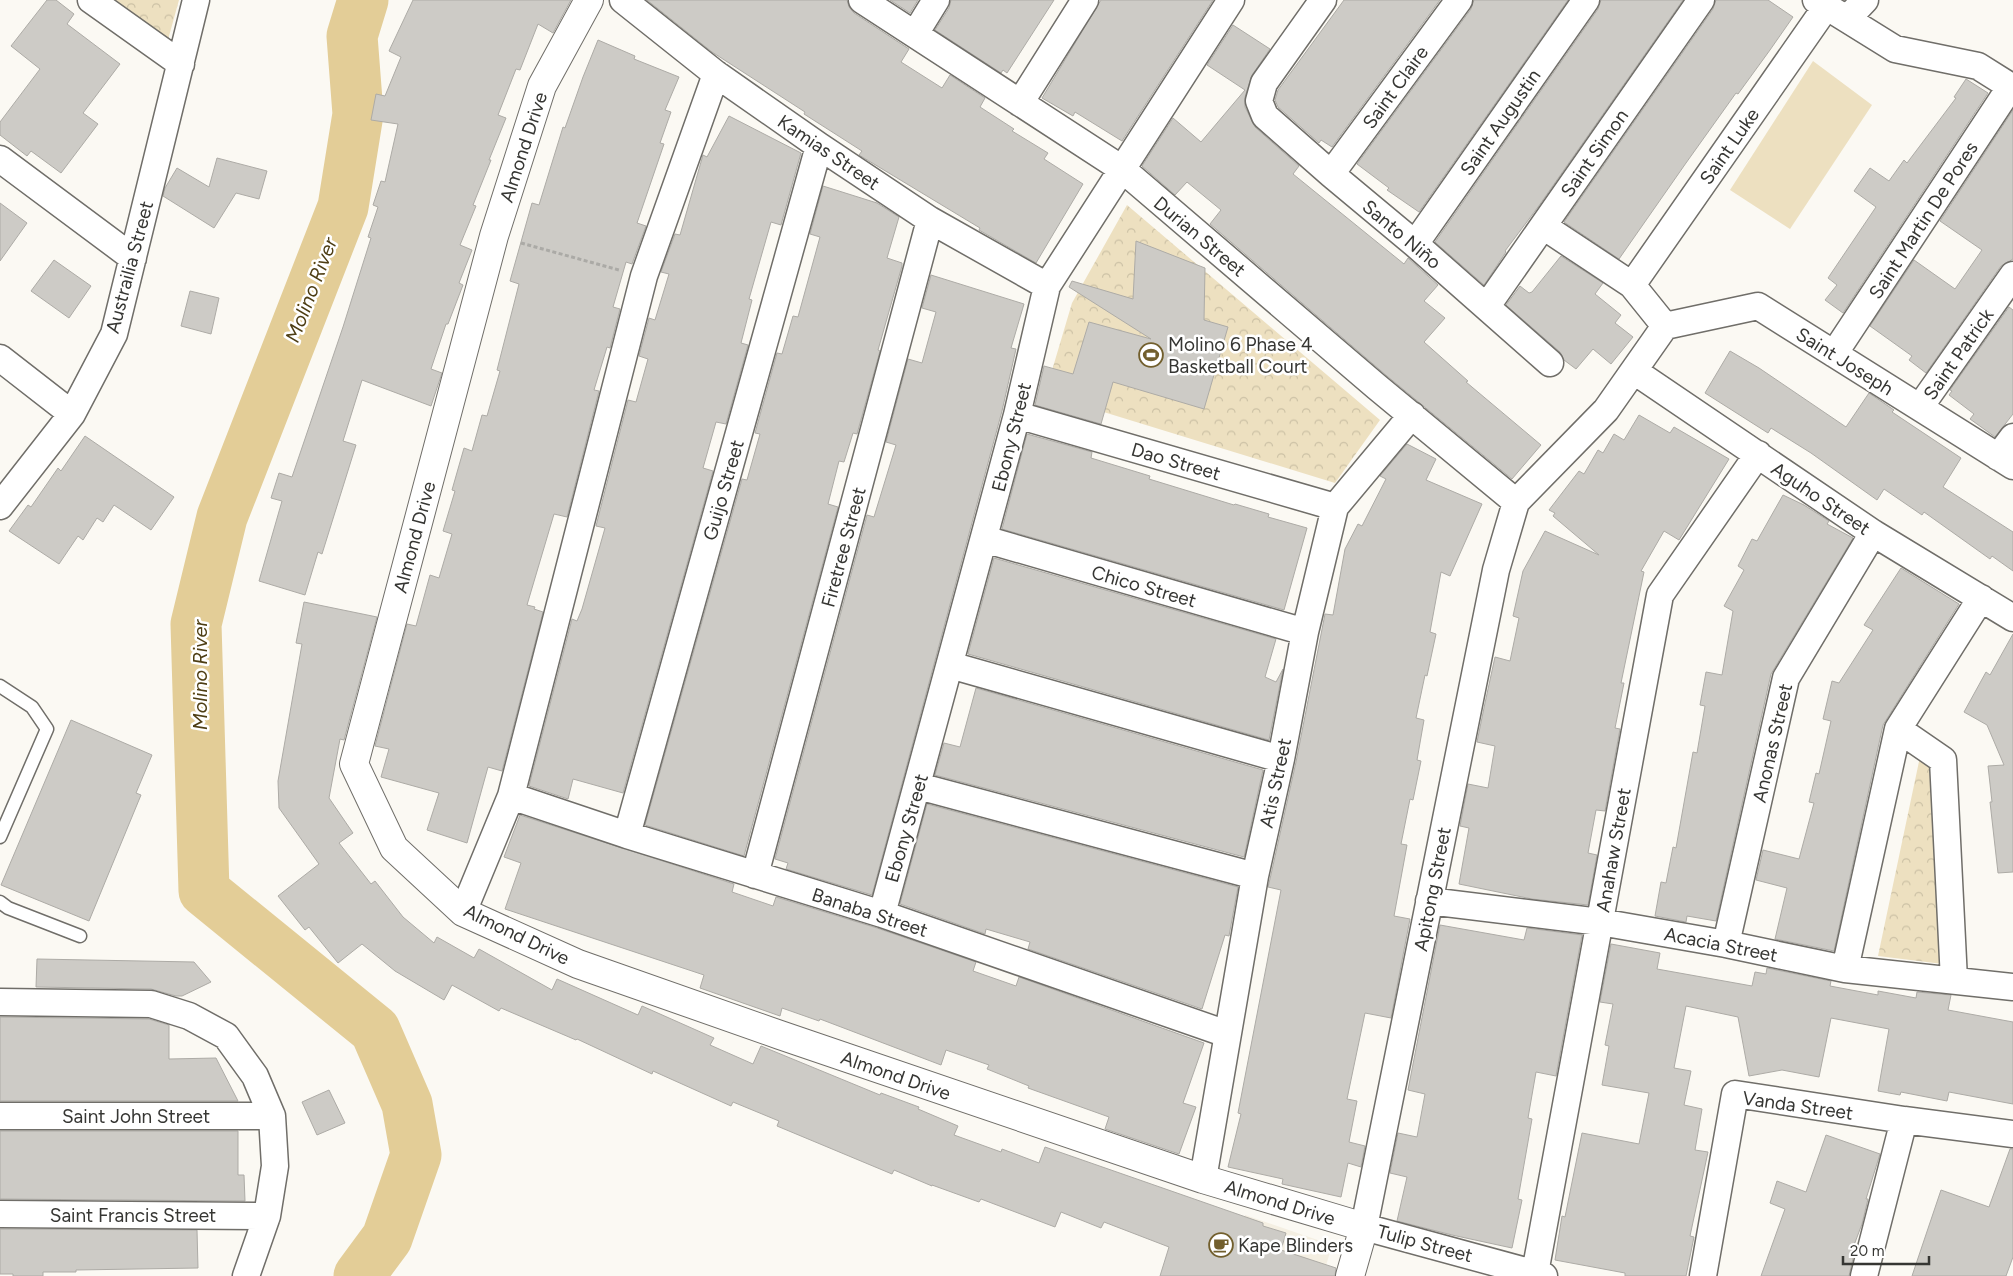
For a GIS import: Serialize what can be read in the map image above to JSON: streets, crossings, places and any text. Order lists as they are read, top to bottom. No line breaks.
{"streets":{"street":["Saint Claire","Saint Augustin","Saint Luke","Almond Drive","Kamias Street","Saint Simon","Saint Martin De Pores","Santo Niño","Durian Street","Austrailia Street","Saint Patrick","Saint Joseph","Ebony Street","Dao Street","Guijo Street","Aguho Street","Firetree Street","Chico Street","Anonas Street","Atis Street","Anahaw Street","Apitong Street","Banaba Street","Acacia Street","Vanda Street","Saint John Street","Saint Francis Street","Tulip Street"]},"crossings":[["Saint Claire","Santo Niño"],["Saint Augustin","Santo Niño"],["Almond Drive","Atis Street"],["Almond Drive","Apitong Street"],["Almond Drive","Tulip Street"],["Kamias Street","Ebony Street"],["Kamias Street","Guijo Street"],["Kamias Street","Firetree Street"],["Saint Simon","Santo Niño"],["Saint Martin De Pores","Saint Joseph"],["Durian Street","Ebony Street"],["Durian Street","Atis Street"],["Durian Street","Apitong Street"],["Saint Patrick","Saint Joseph"],["Ebony Street","Dao Street"],["Ebony Street","Chico Street"],["Ebony Street","Banaba Street"],["Dao Street","Atis Street"],["Guijo Street","Banaba Street"],["Aguho Street","Anonas Street"],["Aguho Street","Anahaw Street"],["Firetree Street","Banaba Street"],["Chico Street","Atis Street"],["Anonas Street","Acacia Street"],["Atis Street","Banaba Street"],["Anahaw Street","Acacia Street"],["Anahaw Street","Tulip Street"],["Apitong Street","Acacia Street"],["Apitong Street","Tulip Street"]],"water":["Molino River"],"places":{"sports":["Molino 6 Phase 4 Basketball Court"],"cafe":["Kape Blinders"]},"scale_bar":"20 m"}
